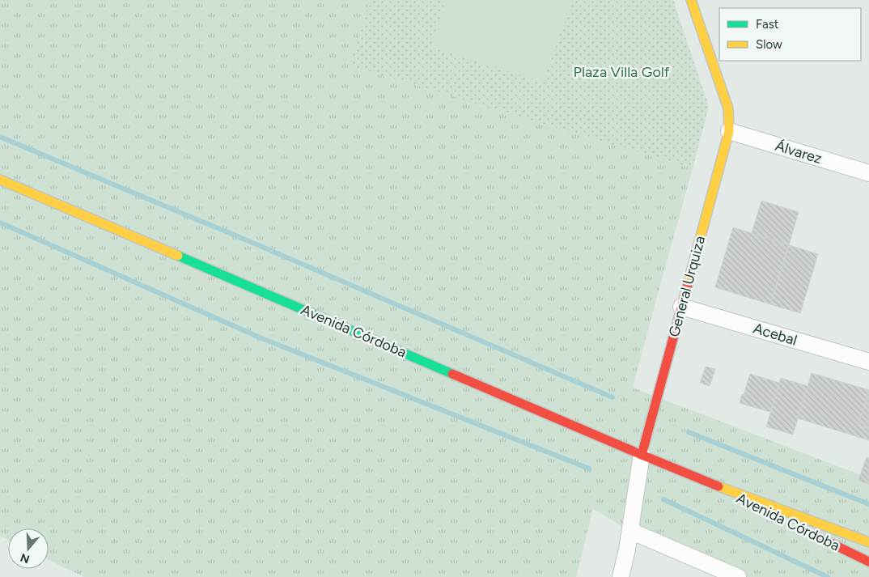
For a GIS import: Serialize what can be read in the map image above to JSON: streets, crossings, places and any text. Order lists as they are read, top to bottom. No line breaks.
{"streets":{"main road":["General Urquiza","Avenida Córdoba"],"street":["Álvarez","Acebal"]},"crossings":[["Álvarez","General Urquiza"],["General Urquiza","Avenida Córdoba"],["General Urquiza","Acebal"]],"parks":["Plaza Villa Golf"],"legend":["Fast","Slow"],"north":"bottom"}
